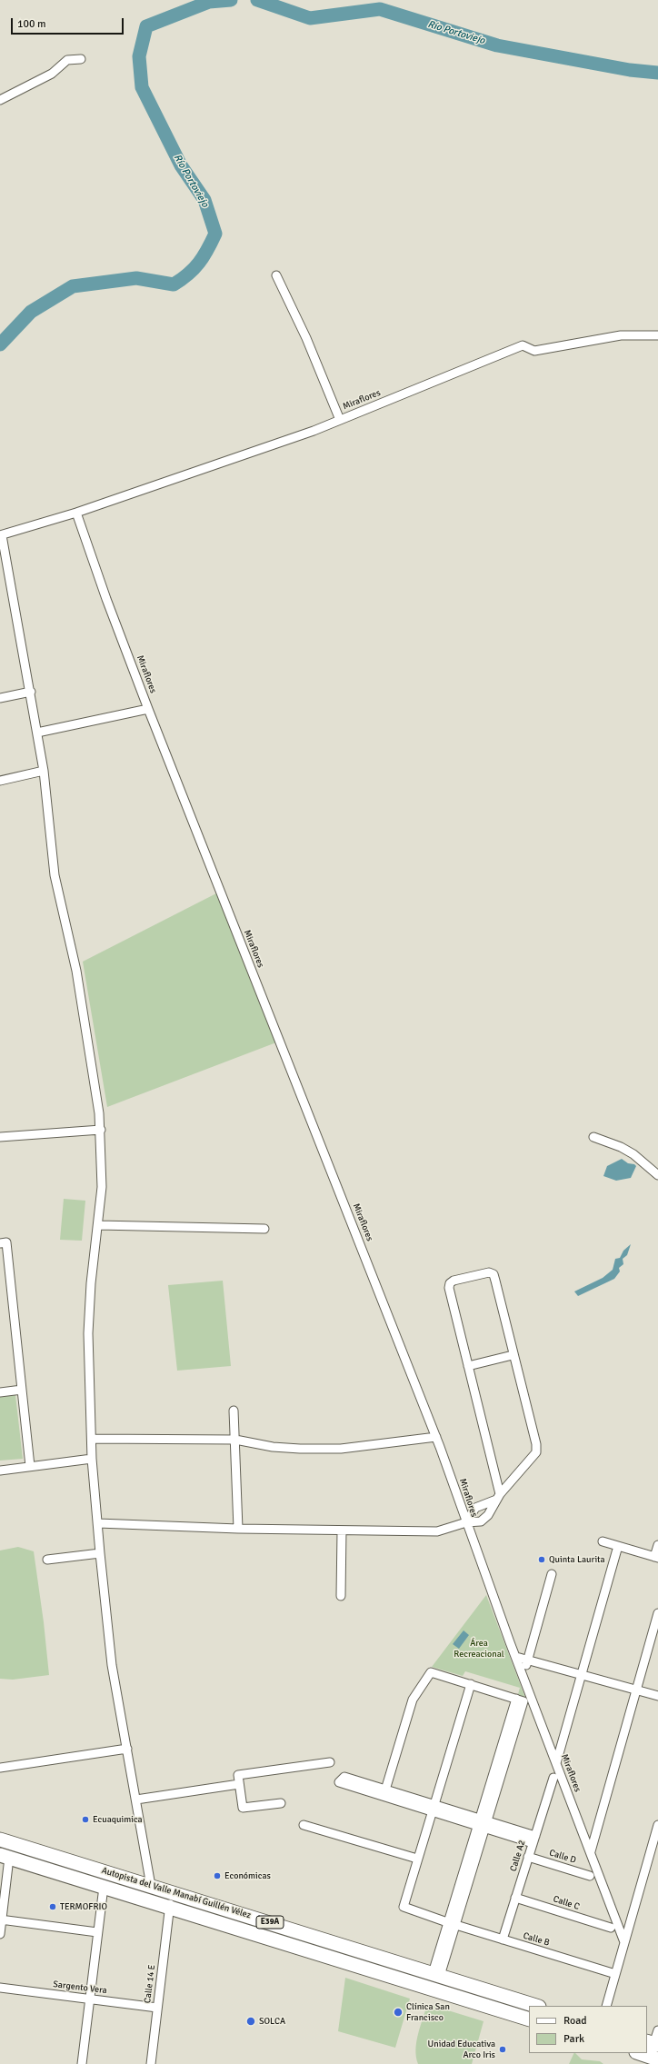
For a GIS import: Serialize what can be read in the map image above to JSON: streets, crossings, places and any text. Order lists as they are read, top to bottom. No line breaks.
{"streets":{"main road":["Autopista del Valle Manabí Guillén Vélez","E39A"],"street":["Miraflores","Calle A2","Calle D","Calle C","Calle B","Calle 14 E","Sargento Vera"]},"crossings":[["Calle A2","Calle D"],["Calle A2","Calle C"],["Calle A2","Calle B"],["Autopista del Valle Manabí Guillén Vélez","Calle 14 E"],["Calle 14 E","Sargento Vera"]],"water":["Río Portoviejo"],"parks":["Área Recreacional"],"places":["Quinta Laurita","Ecuaquimica","Económicas","TERMOFRIO","Clínica San Francisco","SOLCA","Unidad Educativa Arco Iris"],"legend":["Road","Park"],"scale_bar":"100 m"}
